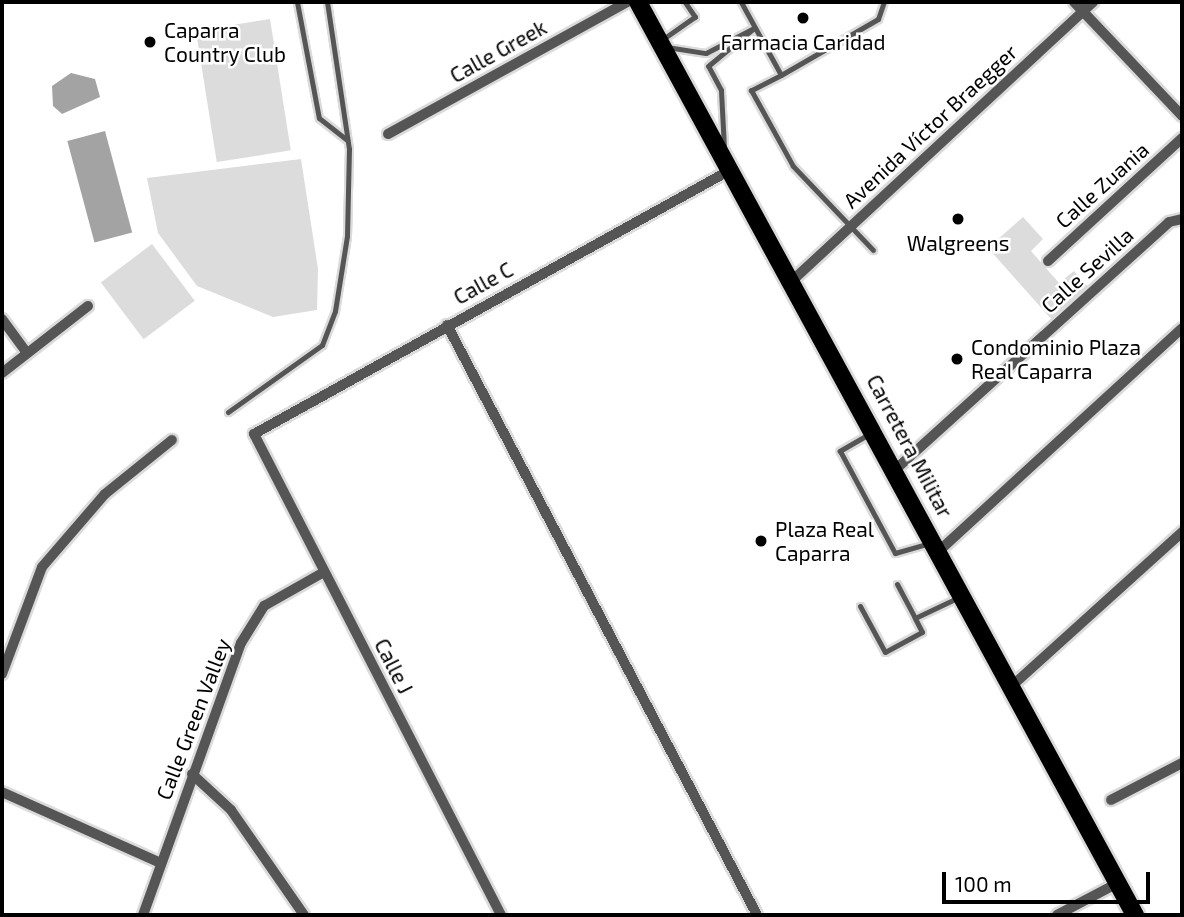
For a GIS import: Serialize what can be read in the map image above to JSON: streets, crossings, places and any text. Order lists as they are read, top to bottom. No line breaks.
{"streets":{"main road":["Carretera Militar"],"street":["Calle Greek","Avenida Víctor Braegger","Calle Zuania","Calle Sevilla","Calle C","Calle J","Calle Green Valley"]},"crossings":[["Avenida Víctor Braegger","Carretera Militar"],["Calle Sevilla","Carretera Militar"],["Calle C","Carretera Militar"],["Calle C","Calle J"],["Calle J","Calle Green Valley"]],"places":["Farmacia Caridad","Caparra Country Club","Walgreens","Condominio Plaza Real Caparra","Plaza Real Caparra"],"scale_bar":"100 m"}
